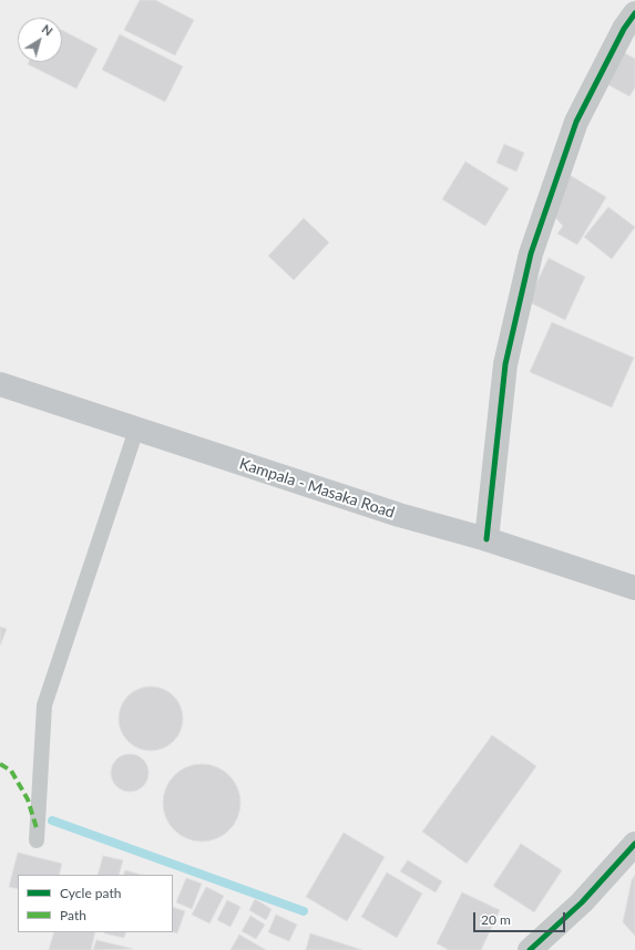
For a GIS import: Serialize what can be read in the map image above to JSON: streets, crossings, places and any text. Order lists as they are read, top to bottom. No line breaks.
{"streets":{"main road":["Kampala - Masaka Road"]},"legend":["Cycle path","Path"],"scale_bar":"20 m","north":"top right"}
